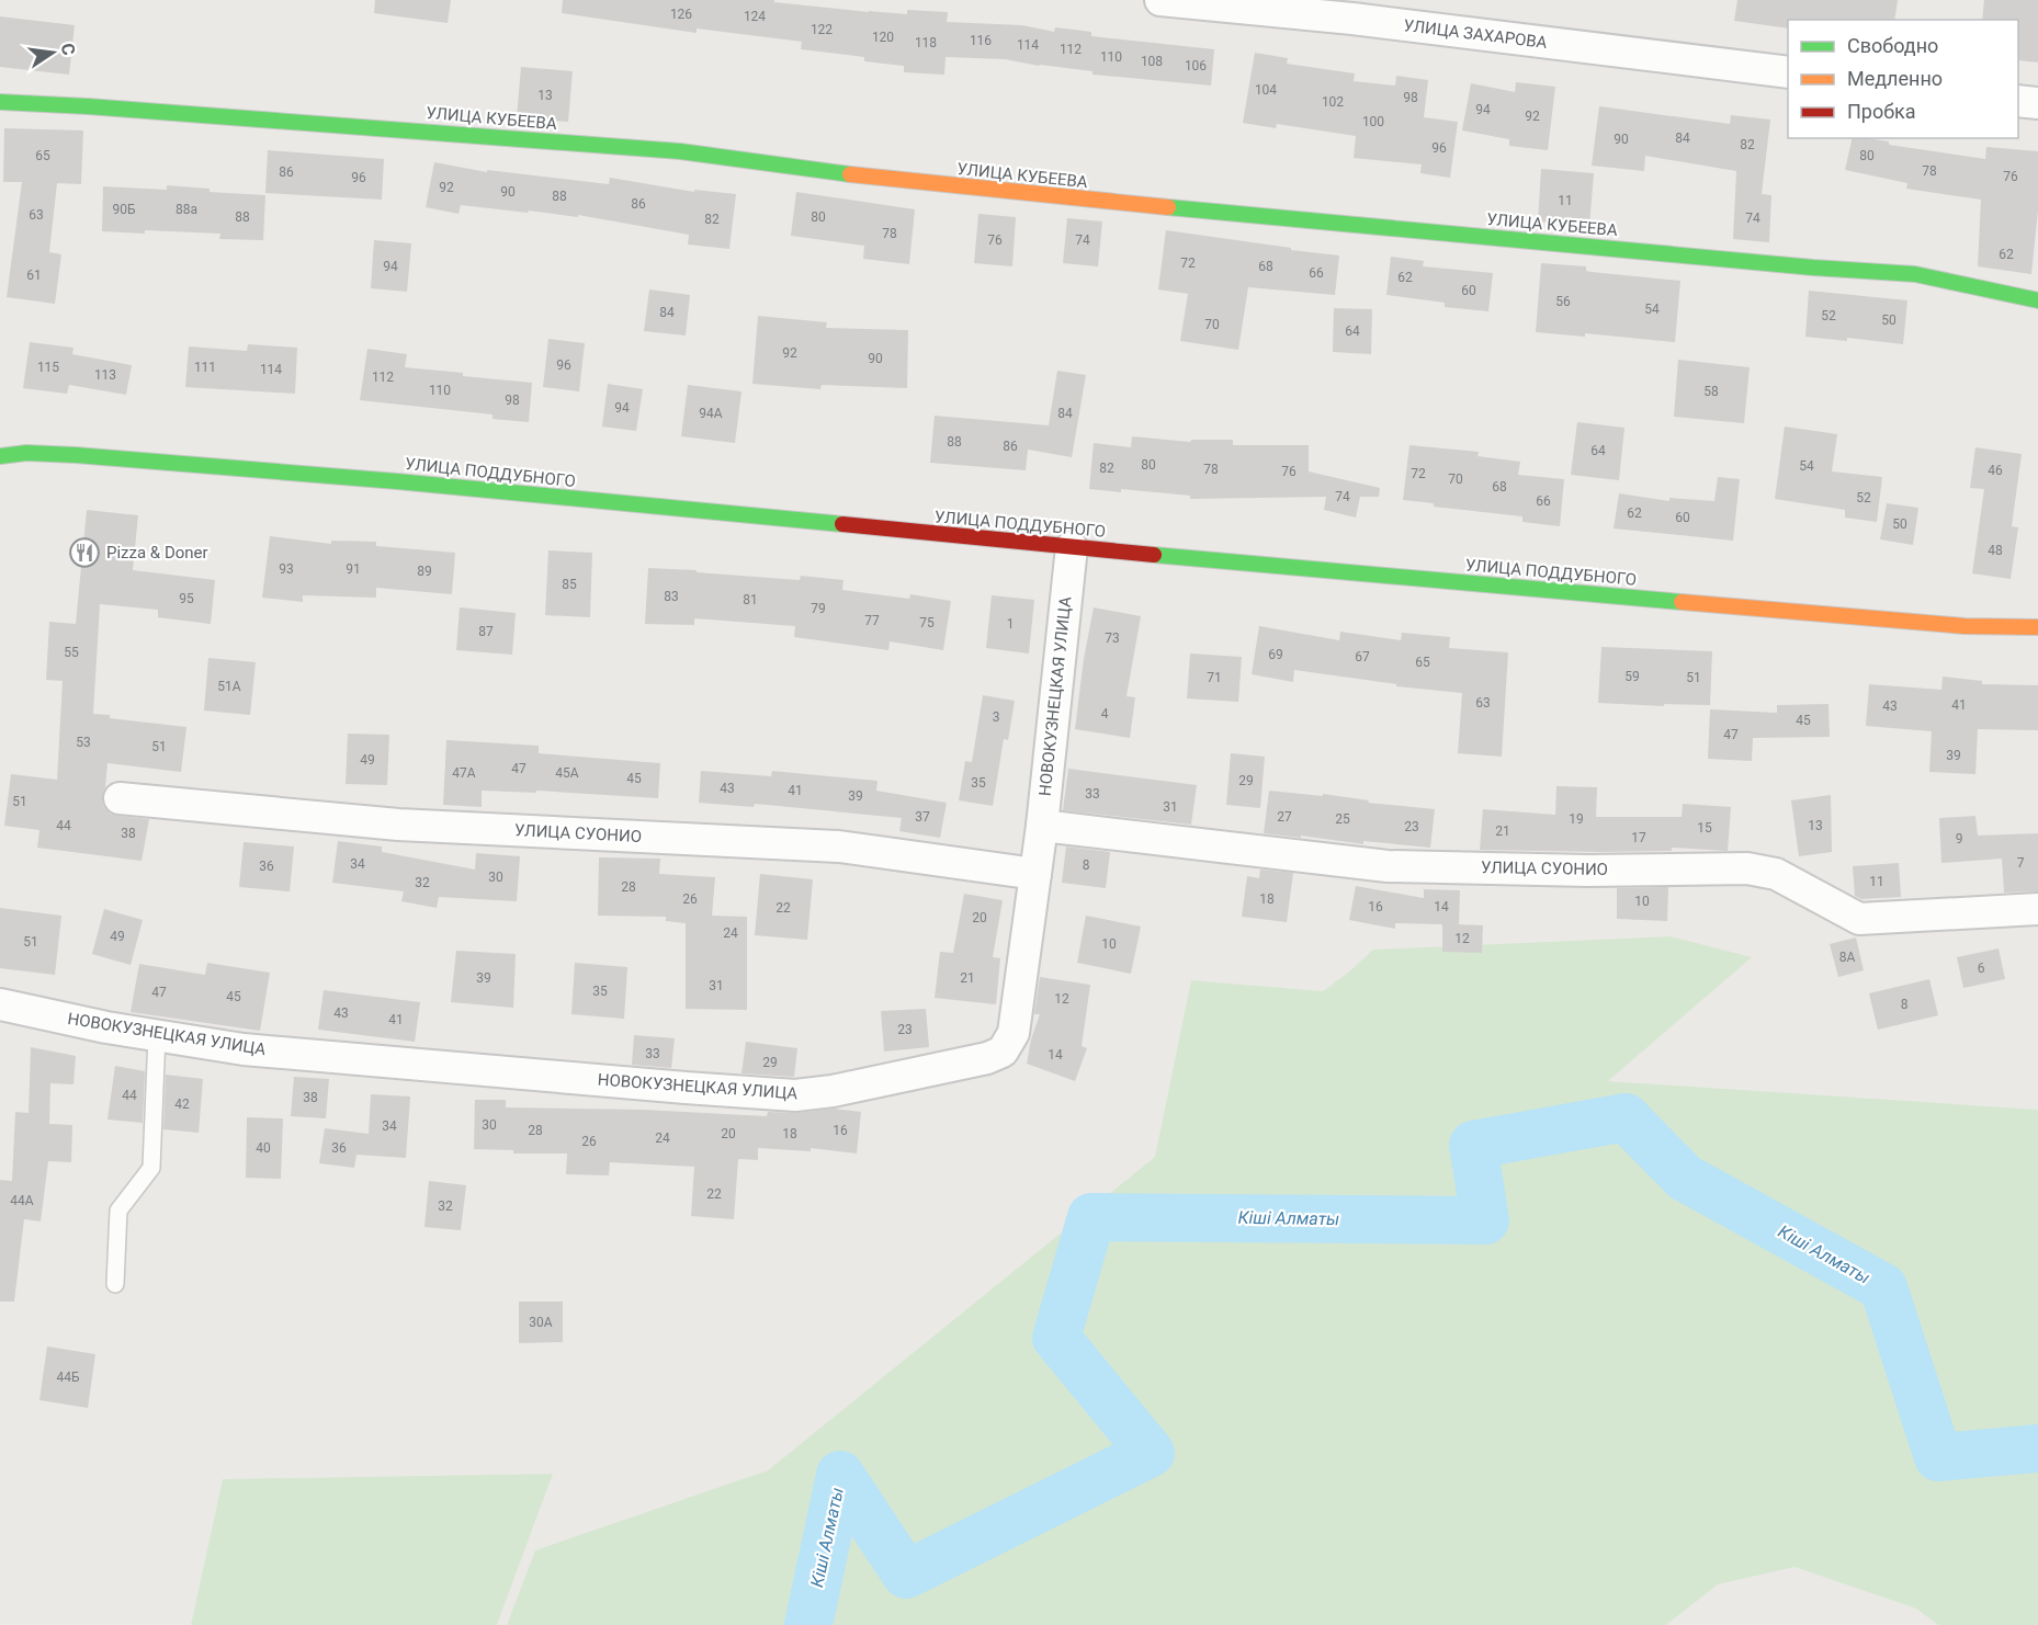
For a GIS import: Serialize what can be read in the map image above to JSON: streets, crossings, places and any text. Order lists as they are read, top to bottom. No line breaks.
{"streets":{"street":["УЛИЦА ЗАХАРОВА","УЛИЦА КУБЕЕВА","УЛИЦА ПОДДУБНОГО","НОВОКУЗНЕЦКАЯ УЛИЦА","УЛИЦА СУОНИО"]},"crossings":[["УЛИЦА ПОДДУБНОГО","НОВОКУЗНЕЦКАЯ УЛИЦА"],["НОВОКУЗНЕЦКАЯ УЛИЦА","УЛИЦА СУОНИО"]],"water":["Кіші Алматы"],"places":{"restaurant":["Pizza & Doner"]},"house_numbers":["126","124","122","120","116","118","114","112","110","108","106","104","13","98","102","94","92","100","84","90","82","96","65","80","78","86","76","96","92","90","88","11","86","90Б","88а","63","88","80","74","82","78","76","74","62","72","94","68","66","61","62","60","56","54","84","52","50","70","64","92","90","96","115","111","114","113","112","110","58","98","94","94А","84","88","86","64","80","54","82","78","46","76","72","70","68","74","52","66","62","60","50","48","93","91","89","85","83","95","81","79","77","75","1","87","73","55","69","67","65","59","71","51","51А","63","41","43","4","3","45","47","53","51","39","49","47","47А","45А","45","29","35","43","41","33","39","51","31","37","27","25","19","44","13","23","15","21","38","17","9","7","34","8","36","30","11","32","28","26","18","10","16","14","22","20","24","49","12","51","10","8А","6","39","21","31","35","47","45","12","8","43","41","23","33","14","29","44","38","42","30","34","28","16","20","18","24","26","40","36","22","44А","32","30А","44Б"],"legend":["Свободно","Медленно","Пробка"],"north":"right"}
